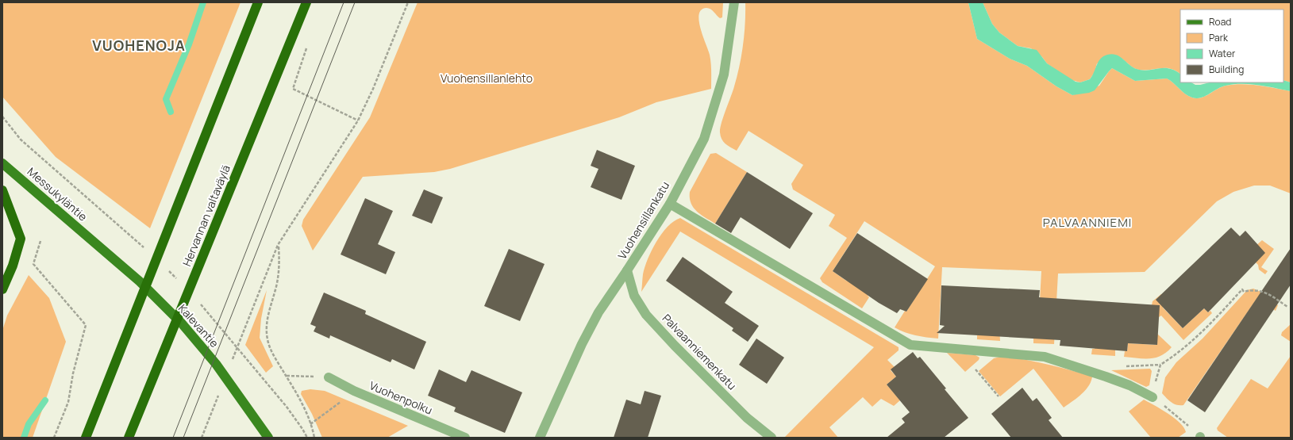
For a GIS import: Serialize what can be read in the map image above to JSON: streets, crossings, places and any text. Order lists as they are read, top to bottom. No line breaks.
{"streets":{"highway":["Hervannan valtaväylä"],"main road":["Messukyläntie","Kalevantie"],"street":["Vuohensillankatu","Palvaanniemenkatu","Vuohenpolku"]},"crossings":[["Messukyläntie","Kalevantie"],["Vuohensillankatu","Palvaanniemenkatu"]],"districts":["VUOHENOJA","PALVAANNIEMI"],"parks":["Vuohensillanlehto"],"legend":["Road","Park","Water","Building"]}
